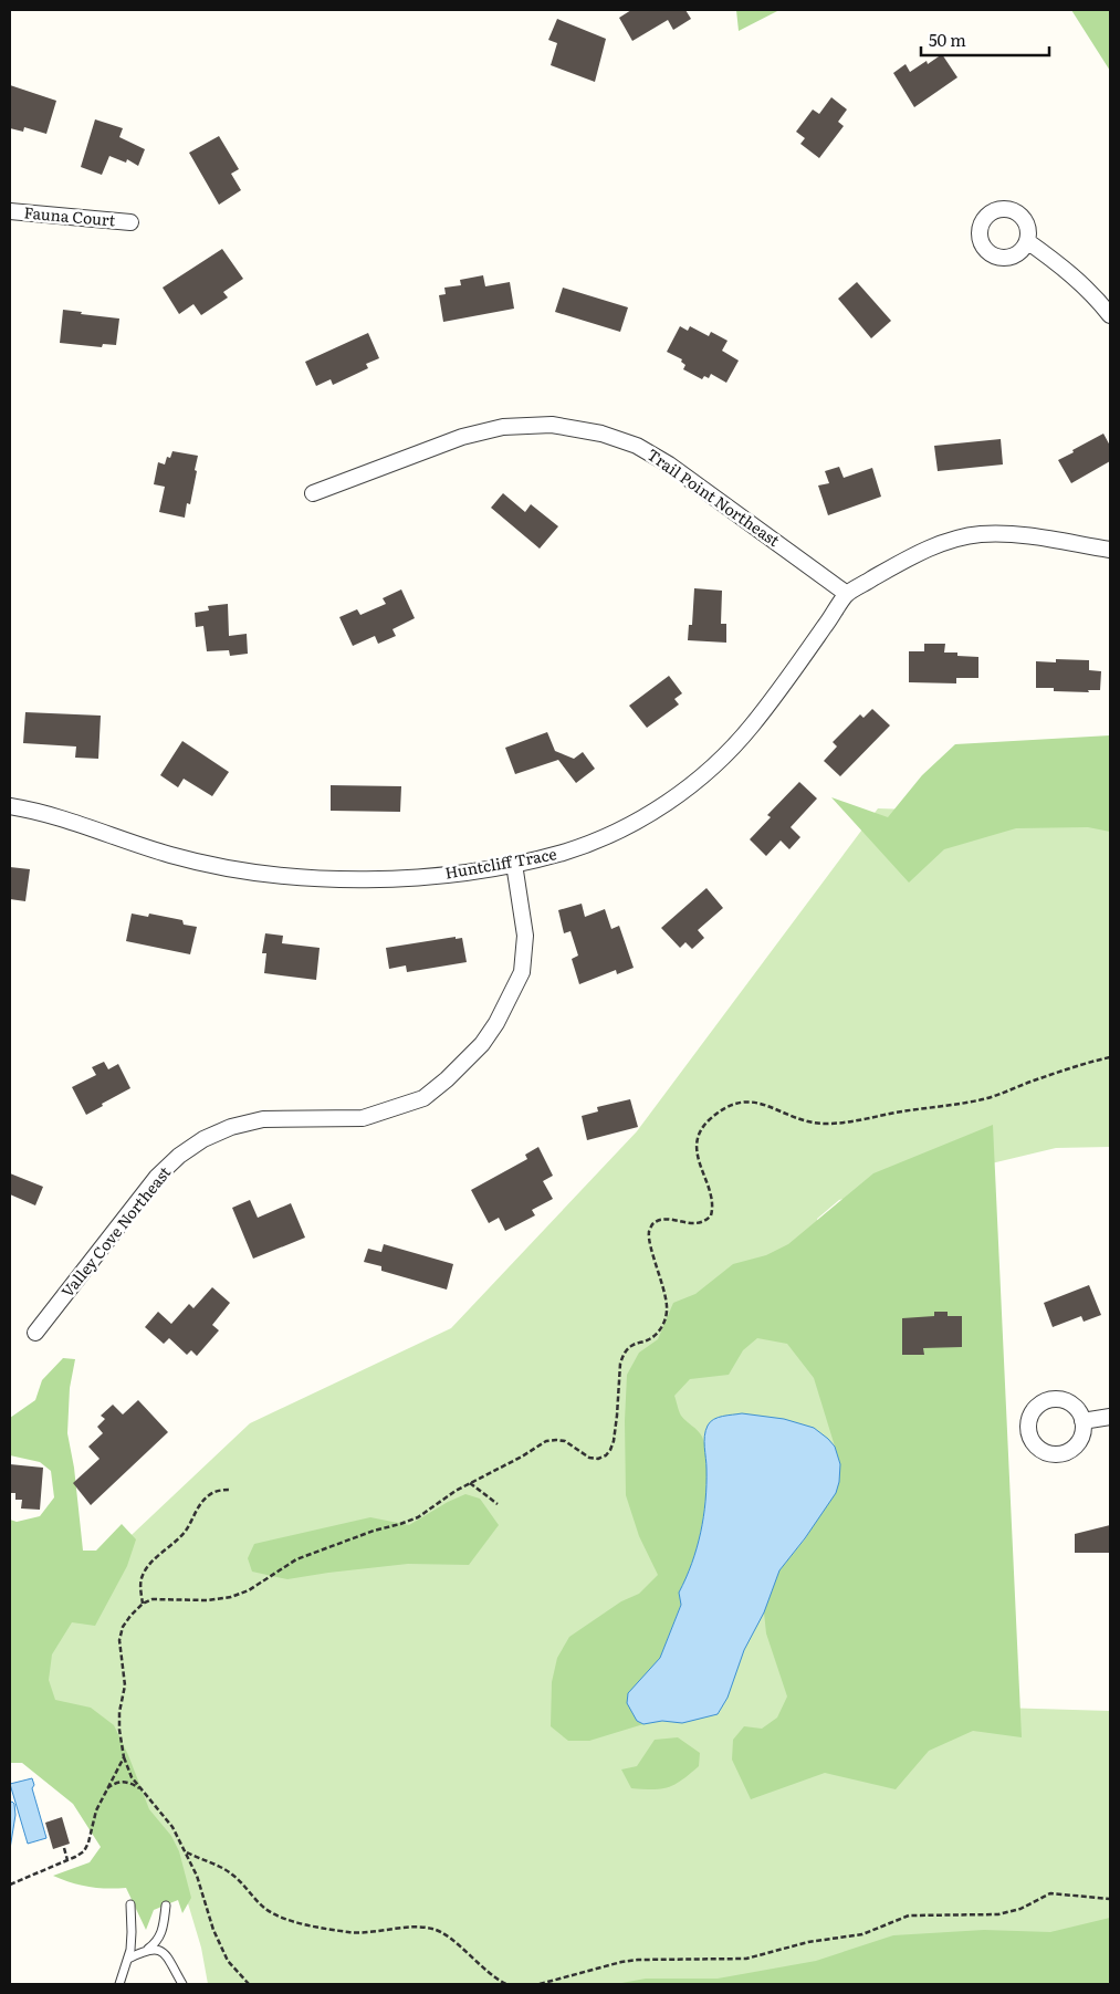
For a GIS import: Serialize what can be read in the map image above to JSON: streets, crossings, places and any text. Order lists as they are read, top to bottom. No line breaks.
{"streets":{"street":["Fauna Court","Trail Point Northeast","Huntcliff Trace","Valley Cove Northeast"]},"crossings":[["Trail Point Northeast","Huntcliff Trace"],["Huntcliff Trace","Valley Cove Northeast"]],"scale_bar":"50 m"}
